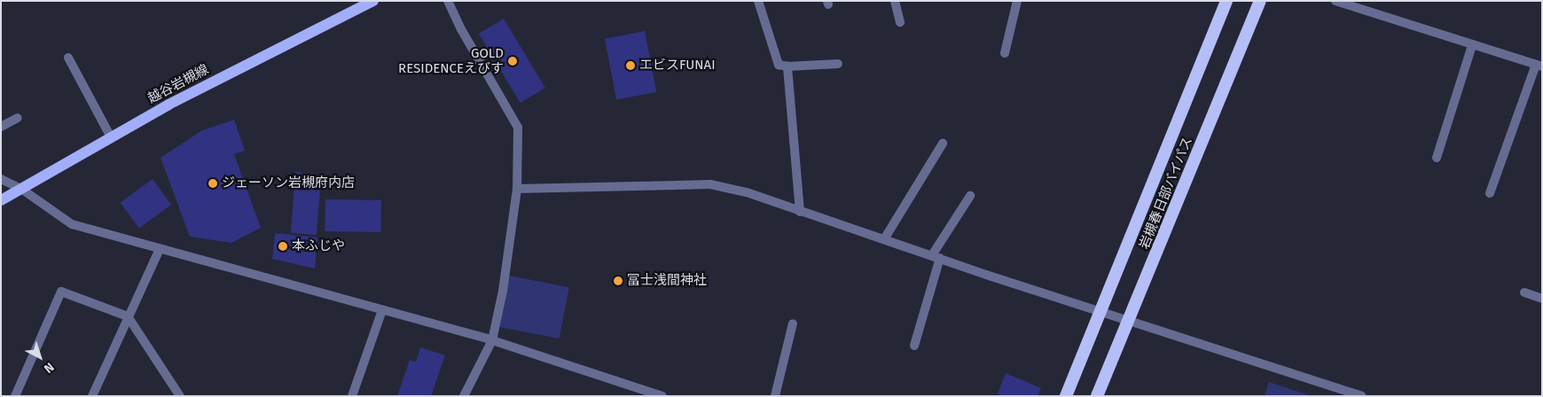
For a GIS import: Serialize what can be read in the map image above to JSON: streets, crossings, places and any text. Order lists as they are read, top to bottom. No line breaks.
{"streets":{"highway":["岩槻春日部バイパス"],"main road":["越谷岩槻線"]},"places":["GOLD RESIDENCEえびす","エビスFUNAI","ジェーソン岩槻府内店","本ふじや","冨士浅間神社"],"north":"bottom right"}
